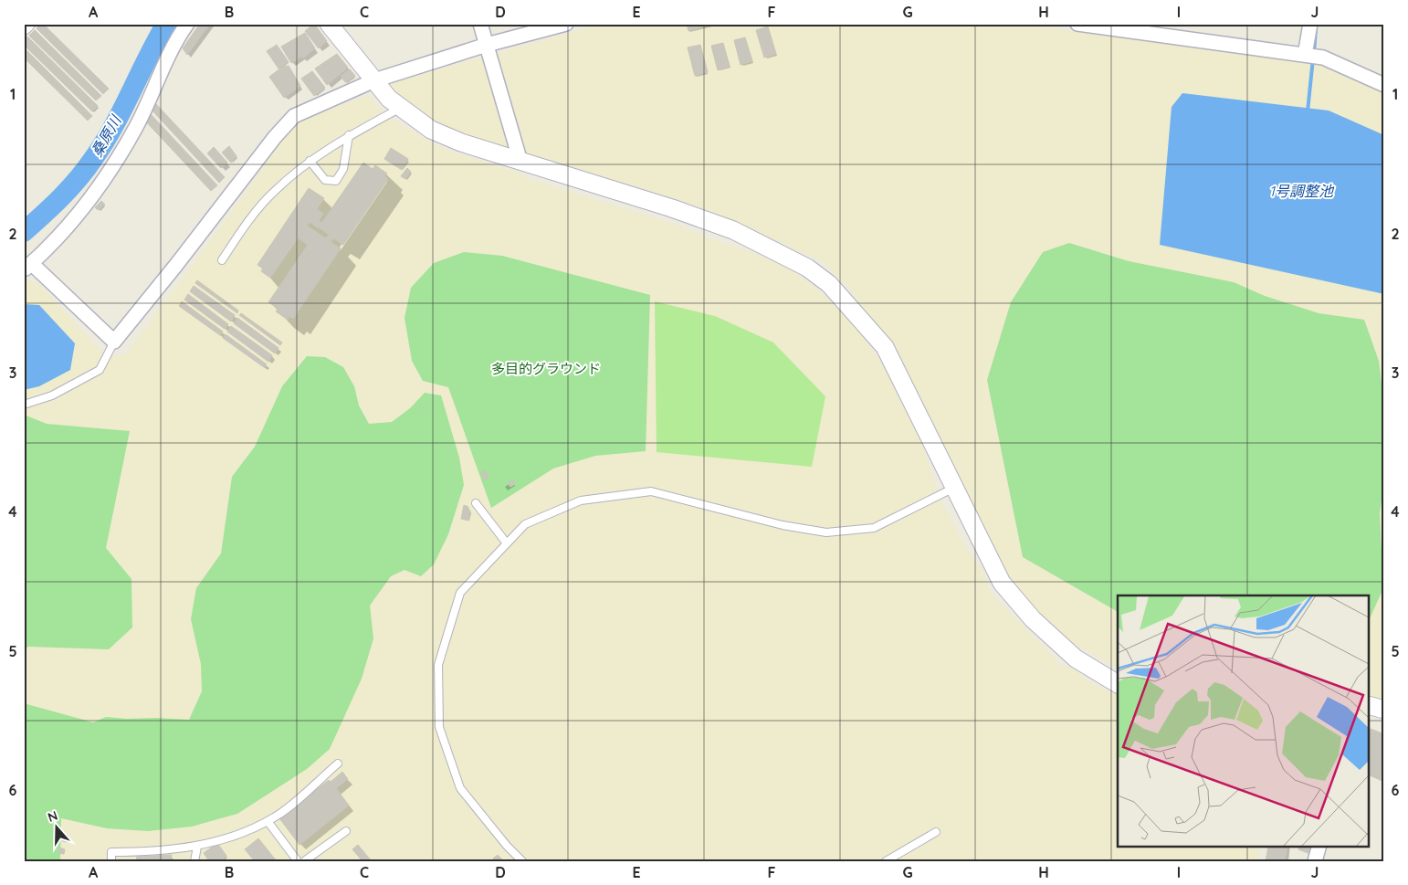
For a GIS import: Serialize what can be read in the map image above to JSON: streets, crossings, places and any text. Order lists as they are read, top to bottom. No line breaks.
{"water":["桑原川","1号調整池"],"parks":["多目的グラウンド"],"north":"top","grid":{"columns":["A","B","C","D","E","F","G","H","I","J"],"rows":["1","2","3","4","5","6"]}}
